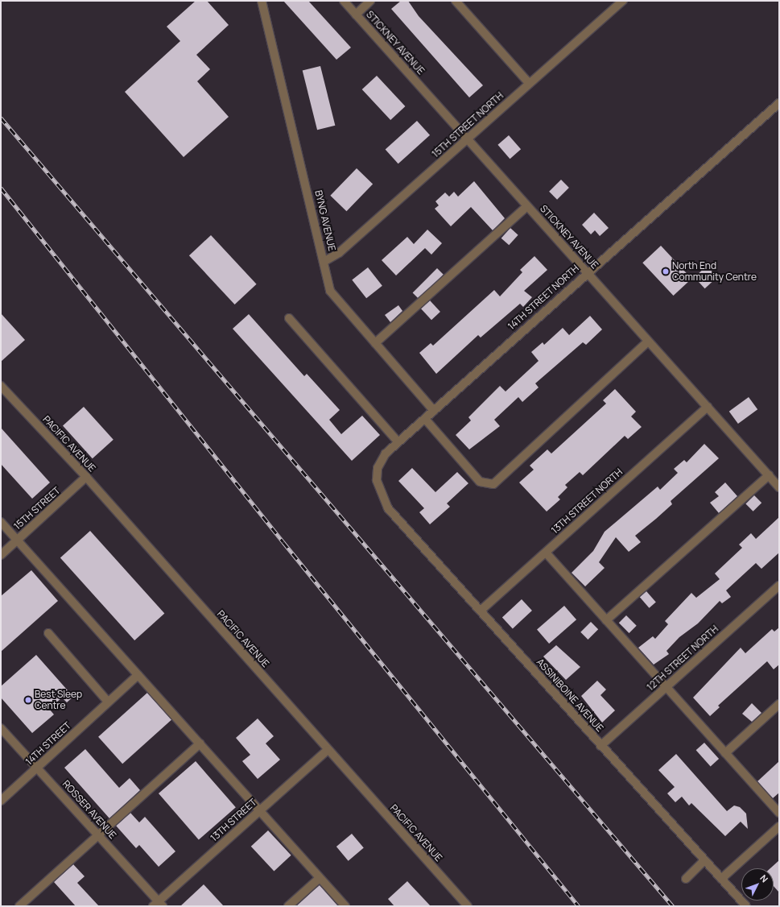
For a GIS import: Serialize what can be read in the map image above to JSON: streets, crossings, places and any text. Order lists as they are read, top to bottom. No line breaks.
{"streets":{"street":["STICKNEY AVENUE","15TH STREET NORTH","BYNG AVENUE","14TH STREET NORTH","PACIFIC AVENUE","13TH STREET NORTH","15TH STREET","12TH STREET NORTH","ASSINIBOINE AVENUE","14TH STREET","ROSSER AVENUE","13TH STREET"]},"crossings":[["STICKNEY AVENUE","15TH STREET NORTH"],["STICKNEY AVENUE","14TH STREET NORTH"],["STICKNEY AVENUE","13TH STREET NORTH"],["15TH STREET NORTH","BYNG AVENUE"],["BYNG AVENUE","14TH STREET NORTH"],["14TH STREET NORTH","ASSINIBOINE AVENUE"],["PACIFIC AVENUE","15TH STREET"],["PACIFIC AVENUE","13TH STREET"],["13TH STREET NORTH","ASSINIBOINE AVENUE"],["12TH STREET NORTH","ASSINIBOINE AVENUE"],["14TH STREET","ROSSER AVENUE"],["ROSSER AVENUE","13TH STREET"]],"places":["North End Community Centre","Best Sleep Centre"],"north":"top right"}
